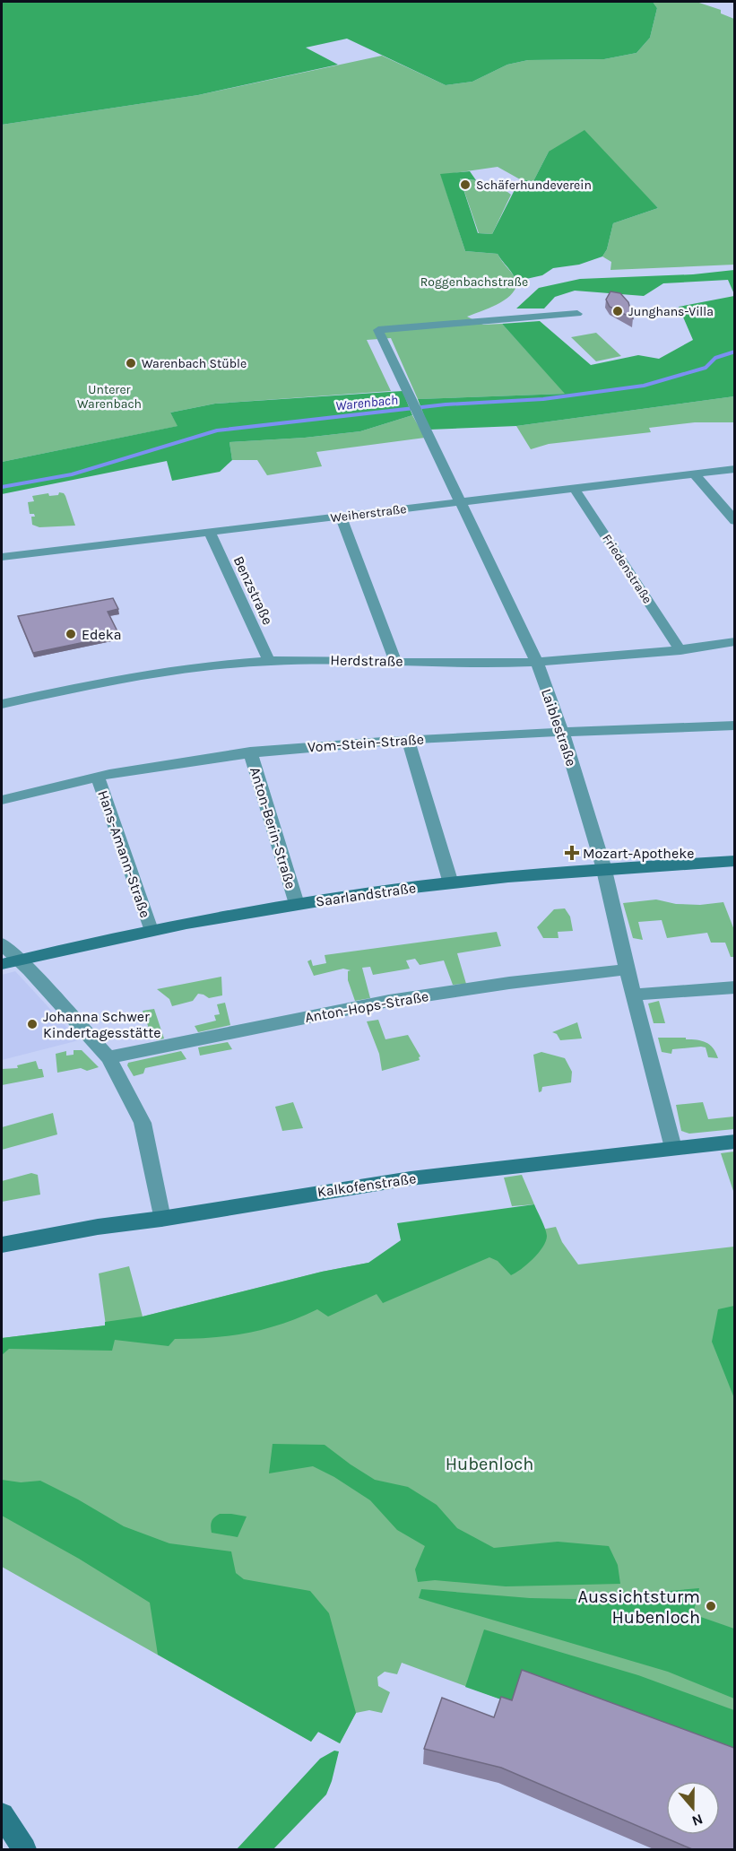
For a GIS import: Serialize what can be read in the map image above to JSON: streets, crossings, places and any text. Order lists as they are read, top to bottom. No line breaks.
{"streets":{"street":["Weiherstraße","Friedenstraße","Benzstraße","Herdstraße","Laiblestraße","Vom-Stein-Straße","Anton-Berin-Straße","Hans-Amann-Straße","Saarlandstraße","Anton-Hops-Straße","Kalkofenstraße"]},"crossings":[["Weiherstraße","Friedenstraße"],["Weiherstraße","Benzstraße"],["Weiherstraße","Laiblestraße"],["Friedenstraße","Herdstraße"],["Benzstraße","Herdstraße"],["Herdstraße","Laiblestraße"],["Laiblestraße","Vom-Stein-Straße"],["Laiblestraße","Saarlandstraße"],["Laiblestraße","Anton-Hops-Straße"],["Laiblestraße","Kalkofenstraße"],["Vom-Stein-Straße","Anton-Berin-Straße"],["Vom-Stein-Straße","Hans-Amann-Straße"],["Anton-Berin-Straße","Saarlandstraße"],["Hans-Amann-Straße","Saarlandstraße"]],"water":["Warenbach"],"parks":["Roggenbachstraße","Unterer Warenbach","Hubenloch"],"places":{"other":["Schäferhundeverein","Junghans-Villa","Warenbach Stüble","Edeka","Johanna Schwer Kindertagesstätte","Aussichtsturm Hubenloch"],"health":["Mozart-Apotheke"]},"north":"bottom"}
